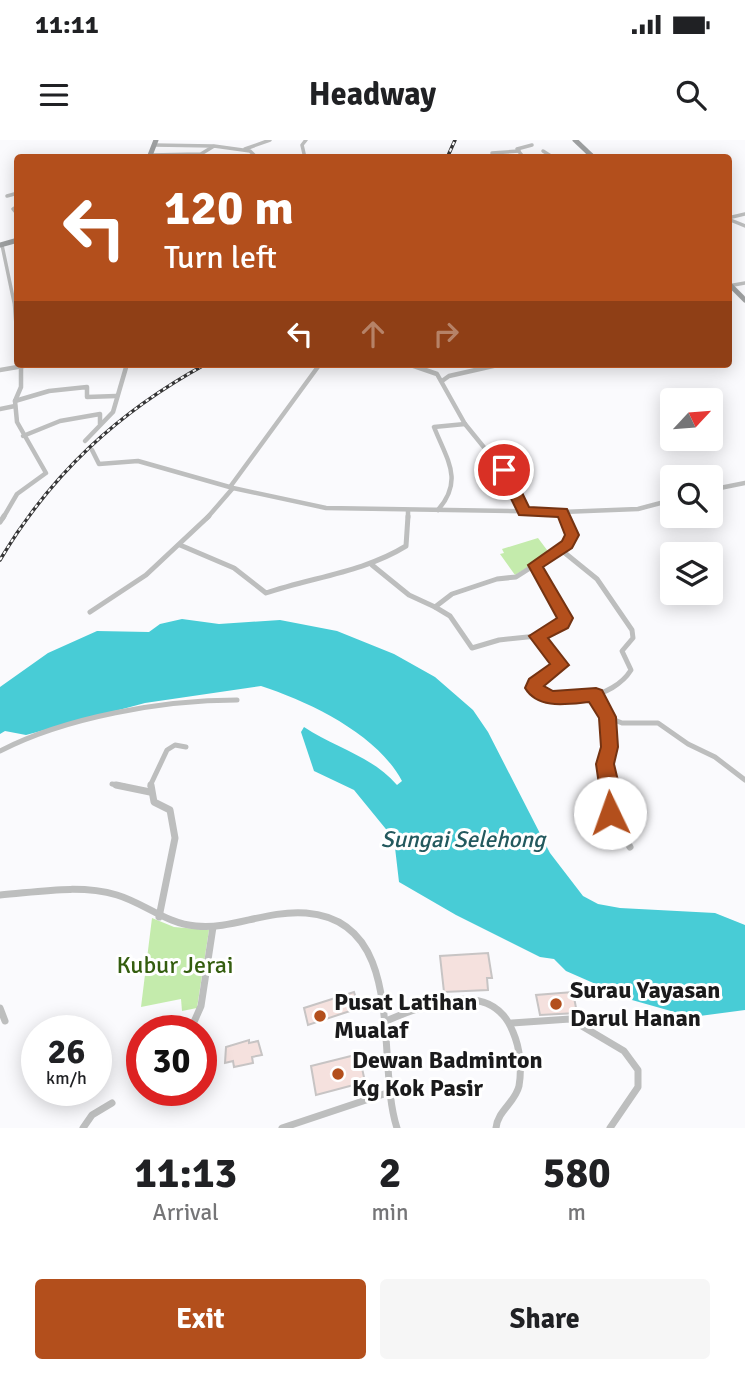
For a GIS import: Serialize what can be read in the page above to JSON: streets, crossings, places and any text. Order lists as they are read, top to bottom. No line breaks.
{"water":["Sungai Selehong"],"parks":["Kubur Jerai"],"places":["Surau Yayasan Darul Hanan","Pusat Latihan Mualaf","Dewan Badminton Kg Kok Pasir"],"north":"top right","page":{"status":"11:11","header":"Headway","turn":["120 m","Turn left"],"speed":"26 km/h","limit":"30","eta":["11:13","Arrival","2","min","580","m"],"buttons":["Exit","Share"]}}
